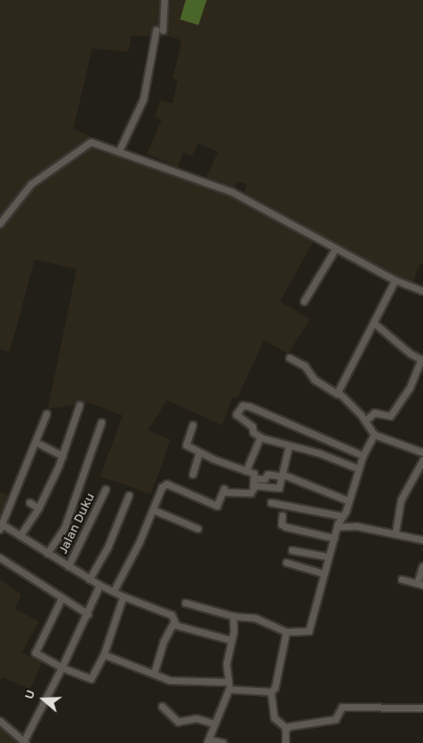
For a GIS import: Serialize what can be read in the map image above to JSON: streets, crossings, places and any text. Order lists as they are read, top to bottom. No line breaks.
{"streets":{"street":["Jalan Duku"]},"north":"left"}
